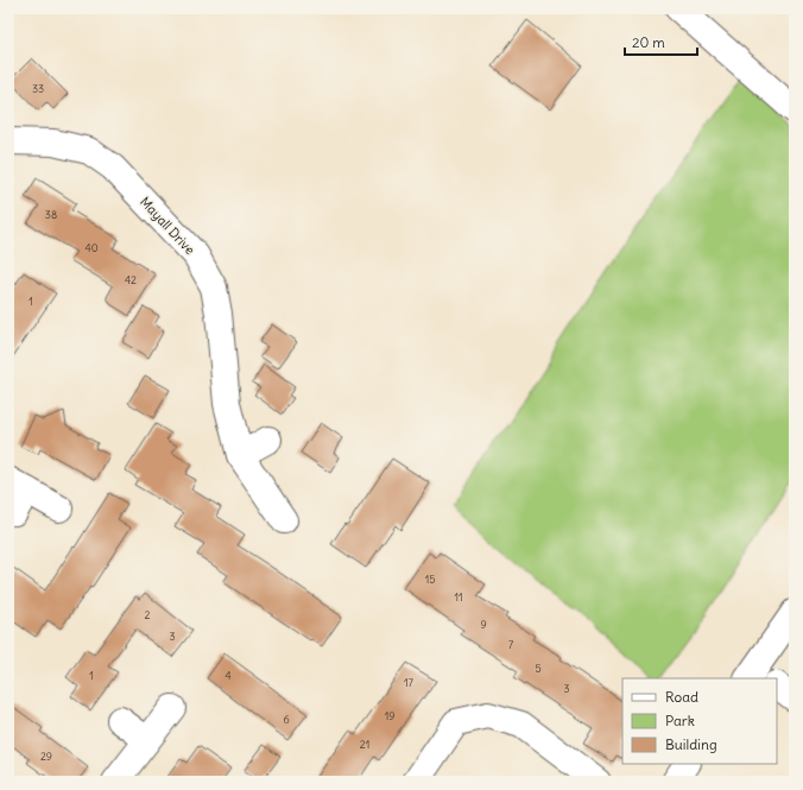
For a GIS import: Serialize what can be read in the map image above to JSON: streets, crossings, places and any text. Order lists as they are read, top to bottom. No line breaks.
{"streets":{"street":["Mayall Drive"]},"house_numbers":["33","38","40","42","1","15","11","2","9","3","7","5","1","4","17","3","19","6","21","29"],"legend":["Road","Park","Building"],"scale_bar":"20 m"}
